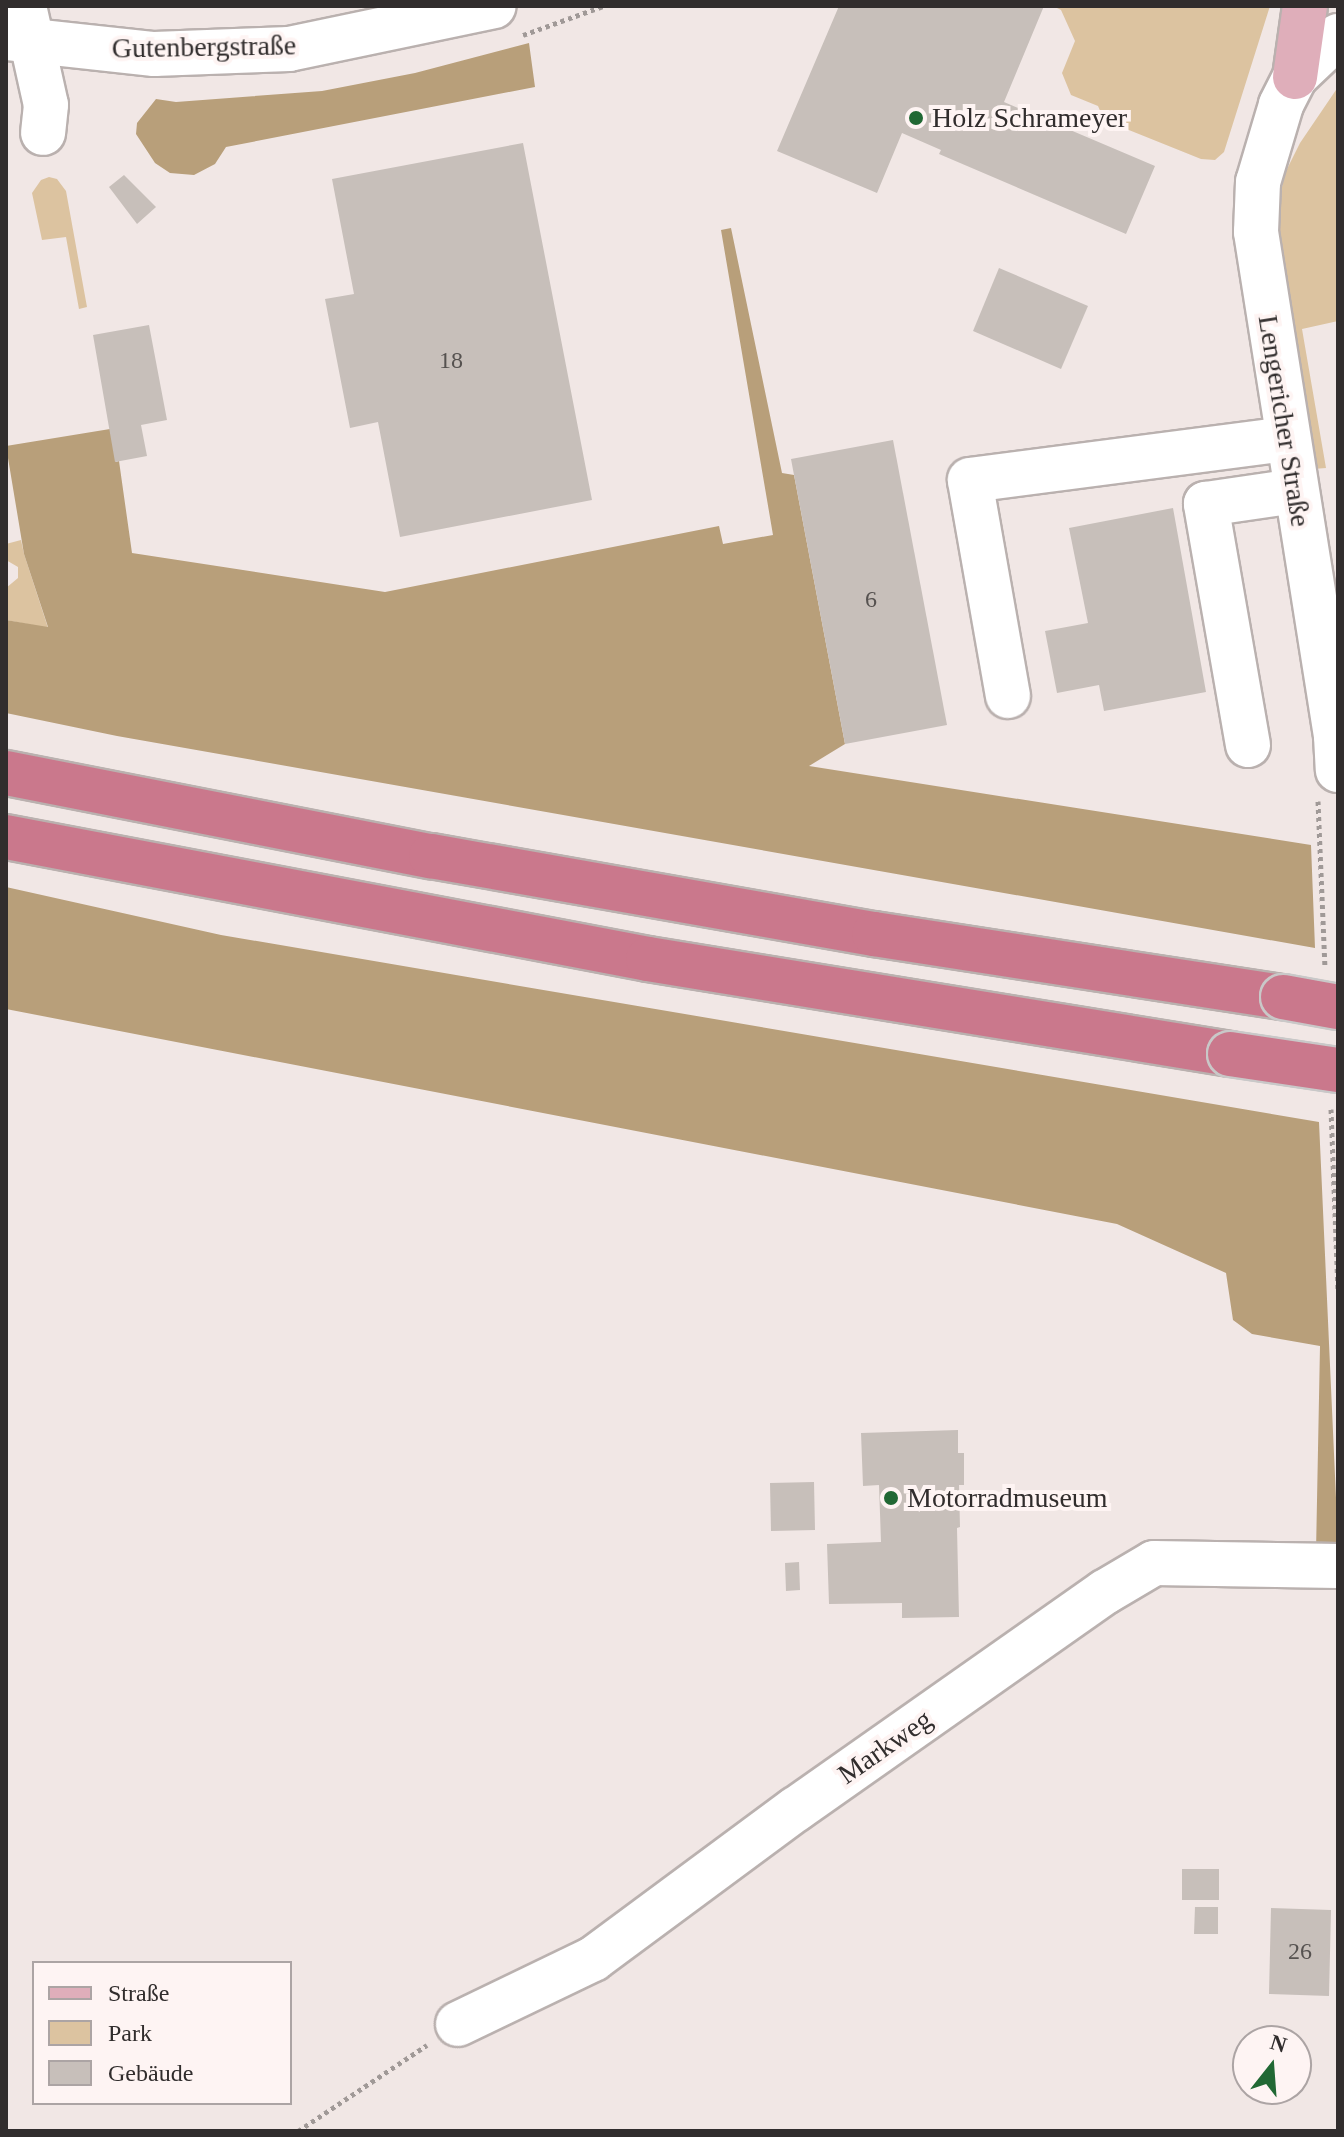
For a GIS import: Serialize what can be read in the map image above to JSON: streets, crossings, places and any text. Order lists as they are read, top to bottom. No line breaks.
{"streets":{"main road":["Lengericher Straße"],"street":["Gutenbergstraße","Markweg"]},"places":["Holz Schrameyer","Motorradmuseum"],"house_numbers":["18","6","26"],"legend":["Straße","Park","Gebäude"],"north":"top"}
